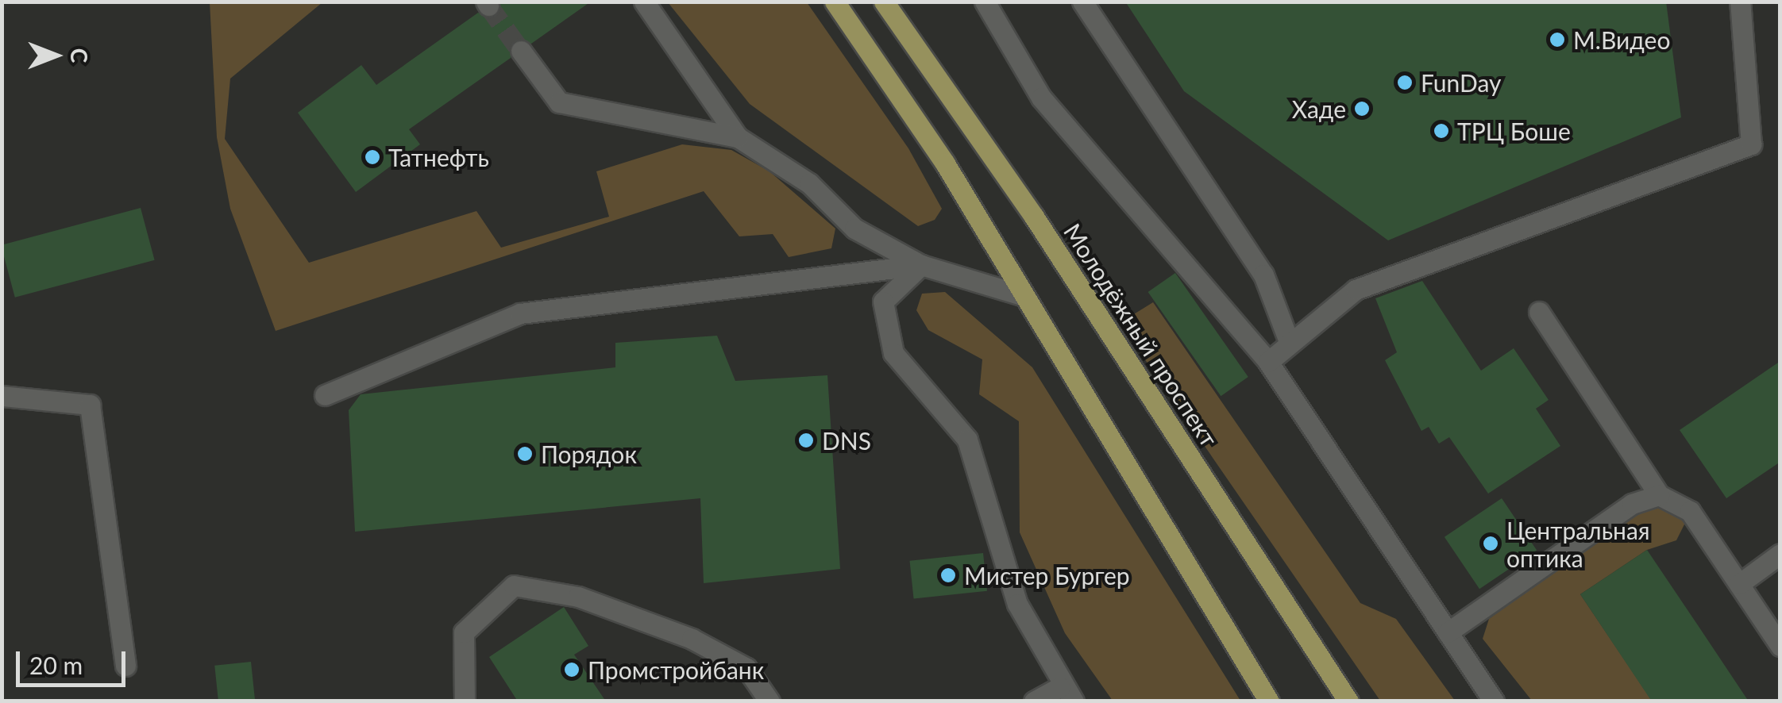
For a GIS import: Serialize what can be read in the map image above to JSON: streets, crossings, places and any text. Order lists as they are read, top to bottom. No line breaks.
{"streets":{"main road":["Молодёжный проспект"]},"places":["М.Видео","FunDay","Хаде","ТРЦ Боше","Татнефть","DNS","Порядок","Центральная оптика","Мистер Бургер","Промстройбанк"],"scale_bar":"20 m","north":"right"}
